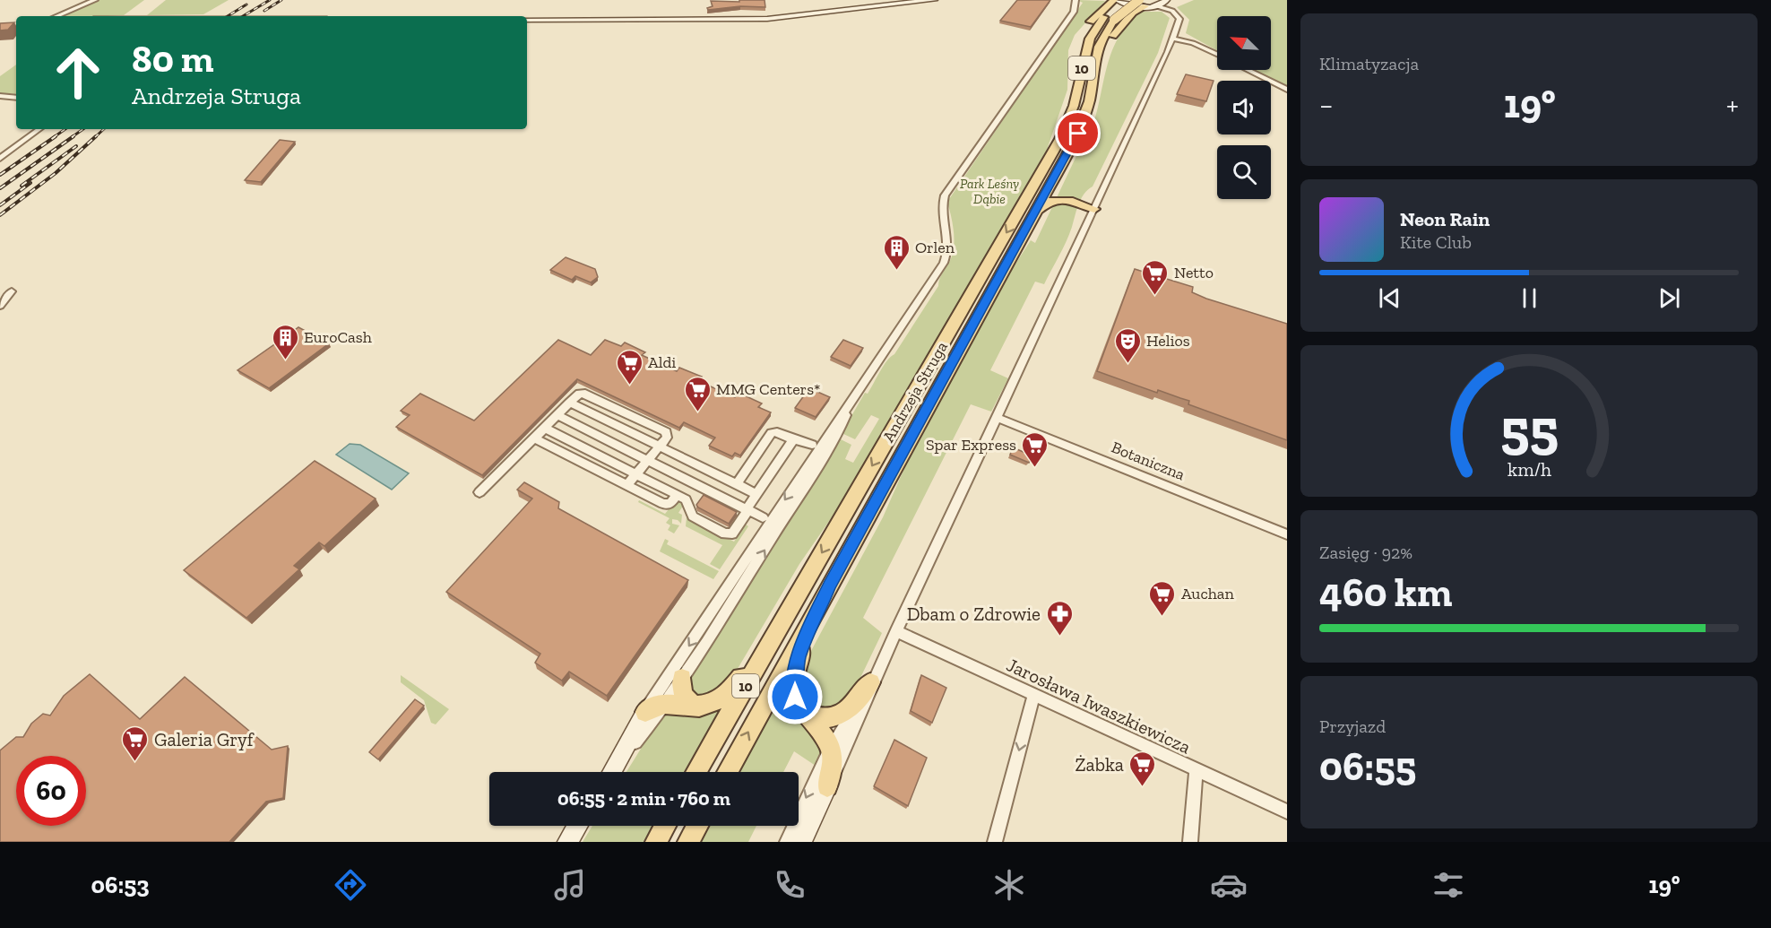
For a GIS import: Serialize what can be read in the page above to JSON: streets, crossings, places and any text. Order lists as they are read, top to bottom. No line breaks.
{"streets":{"main road":["10","Andrzeja Struga"],"street":["Botaniczna","Jarosława Iwaszkiewicza"]},"parks":["Park Leśny Dąbie"],"places":{"building":["Orlen","EuroCash"],"supermarket":["Netto","Aldi","MMG Centers*","Spar Express","Auchan","Galeria Gryf","Żabka"],"theatre":["Helios"],"pharmacy":["Dbam o Zdrowie"]},"north":"top left","page":{"tile":["Klimatyzacja",["Zasięg · 92%","460 km"],["Przyjazd","06:55"]],"turn":["80 m","Andrzeja Struga"],"heat":["−","19°","+"],"song":["Neon Rain","Kite Club"],"limit":"60","trip":"06:55 · 2 min · 760 m","tabs":["06:53","19°"],"gauge":["55","km/h"]}}
